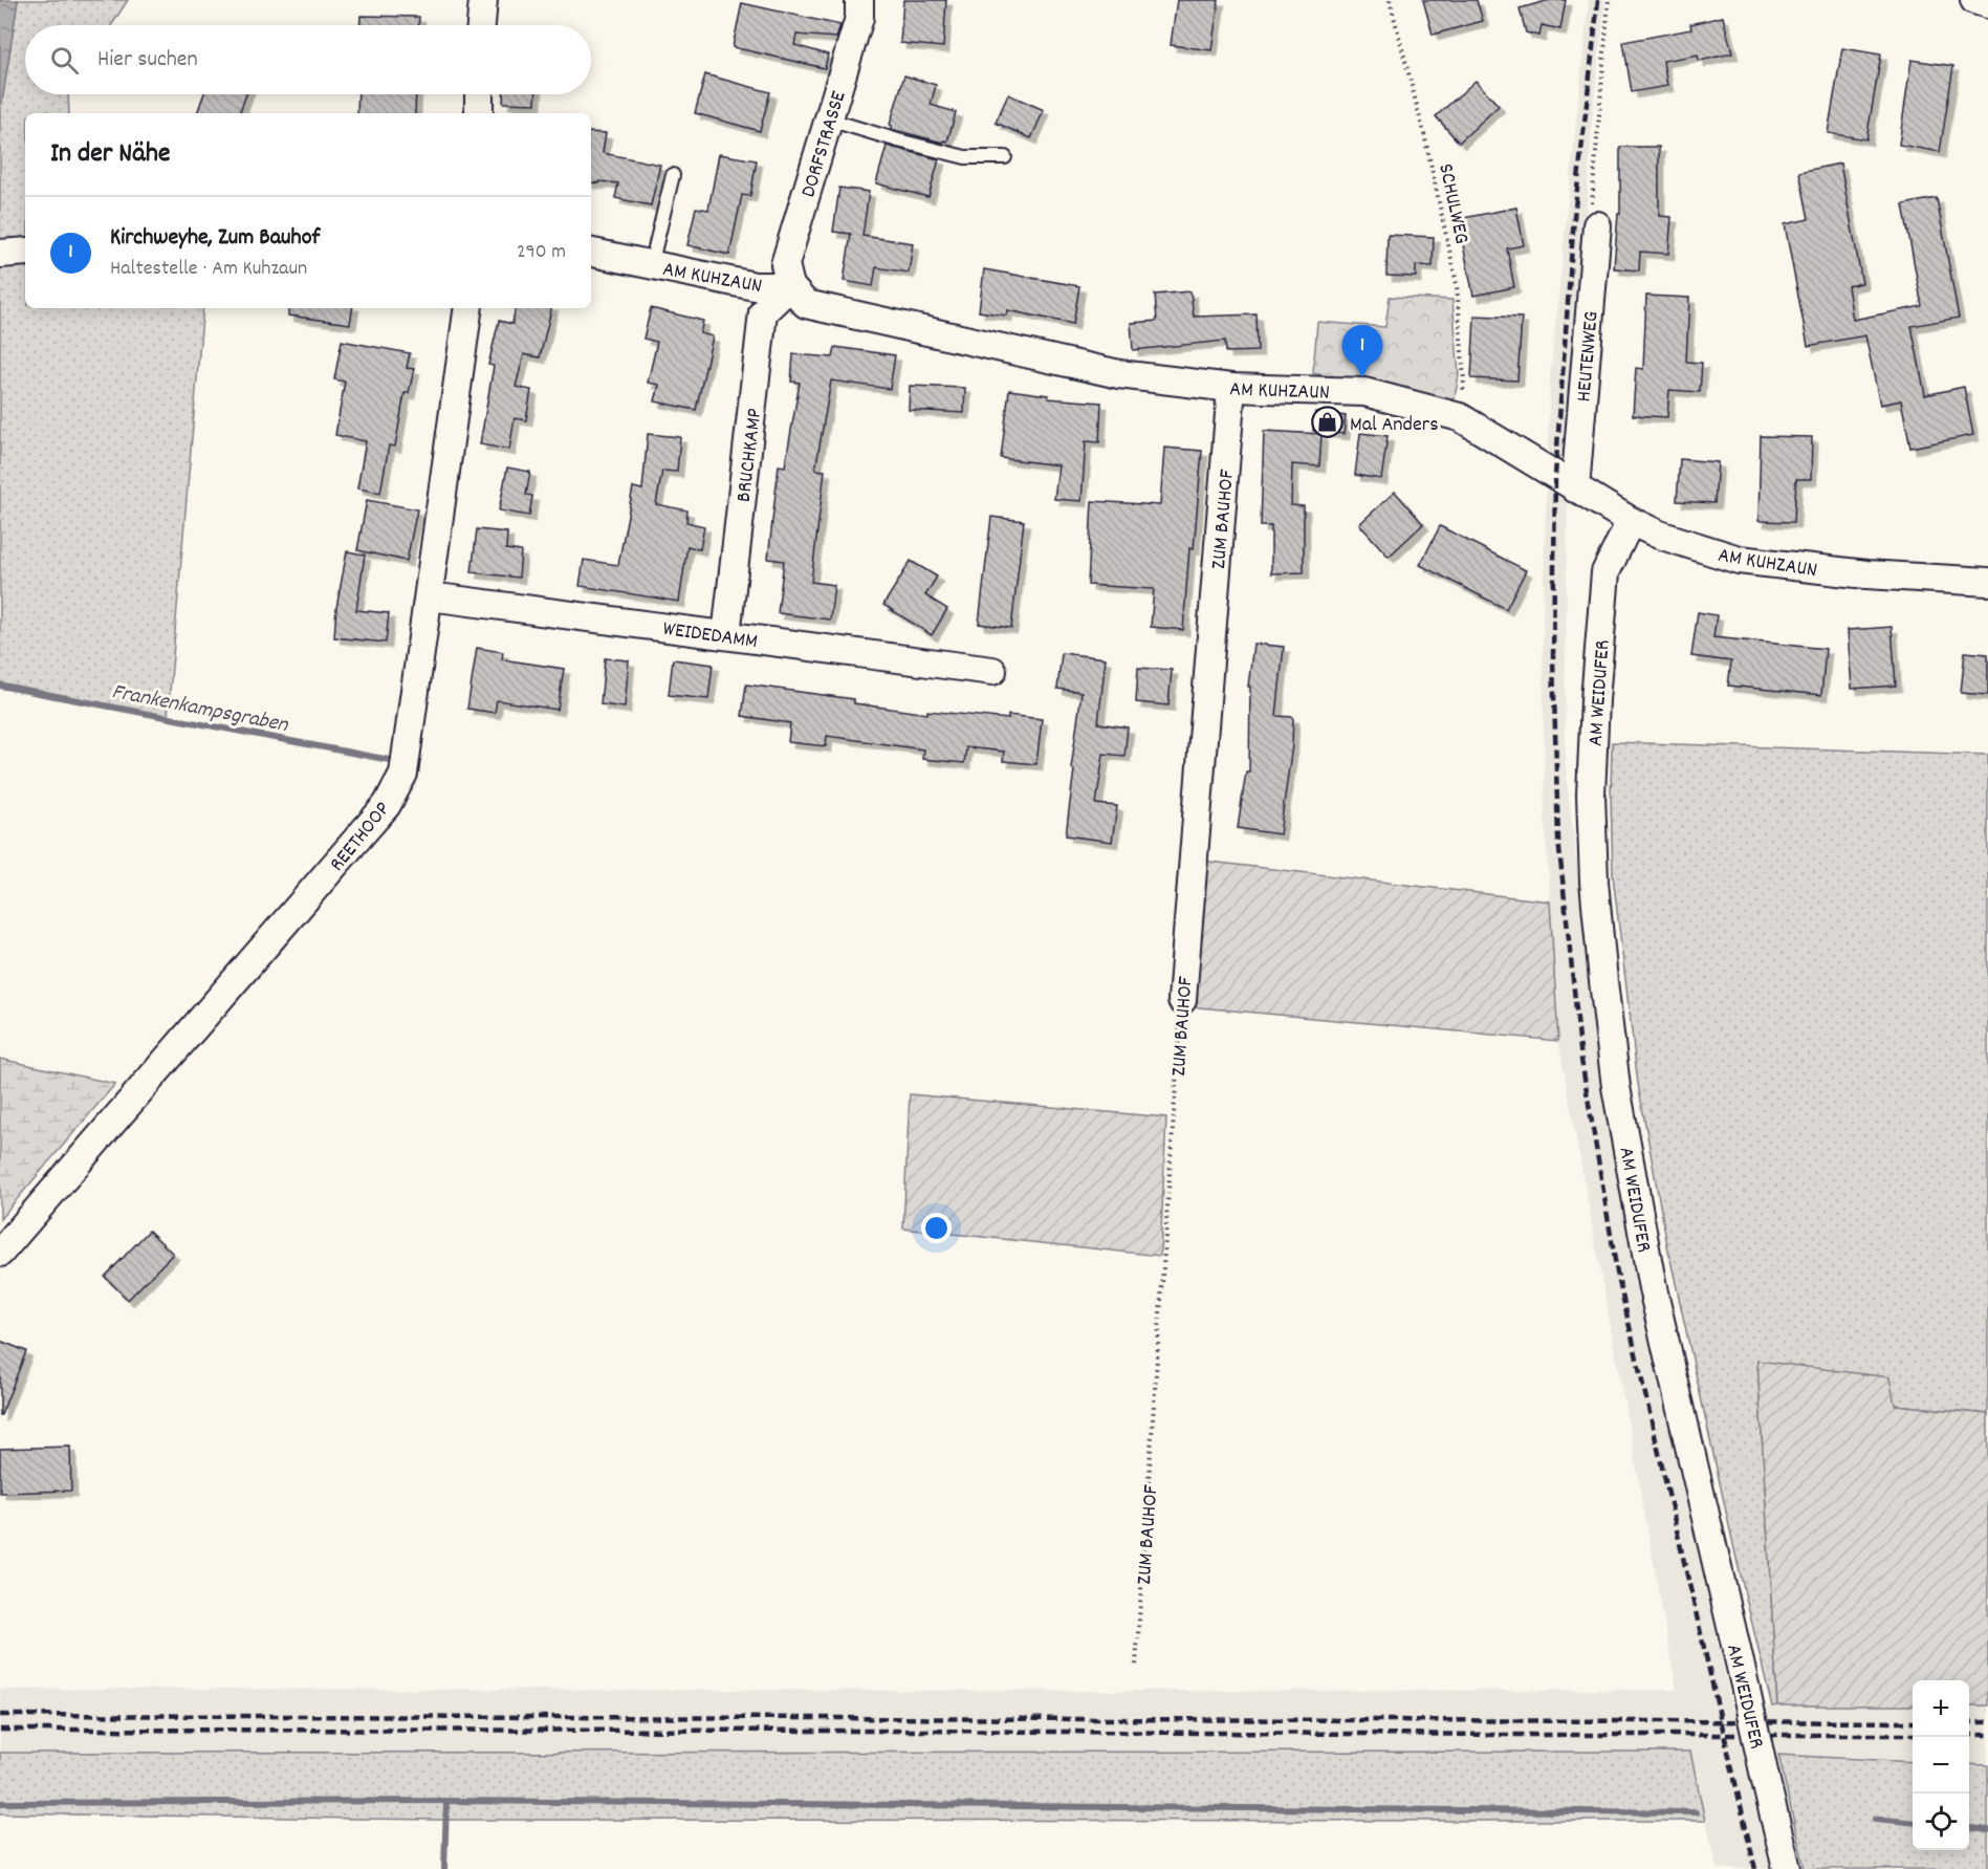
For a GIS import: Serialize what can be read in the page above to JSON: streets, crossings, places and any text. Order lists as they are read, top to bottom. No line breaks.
{"streets":{"street":["DORFSTRASSE","AM KUHZAUN","HEUTENWEG","BRUCHKAMP","ZUM BAUHOF","WEIDEDAMM","AM WEIDUFER","REETHOOP"],"path":["SCHULWEG"]},"crossings":[["DORFSTRASSE","AM KUHZAUN"],["DORFSTRASSE","BRUCHKAMP"],["SCHULWEG","AM KUHZAUN"],["AM KUHZAUN","HEUTENWEG"],["AM KUHZAUN","BRUCHKAMP"],["AM KUHZAUN","ZUM BAUHOF"],["AM KUHZAUN","AM WEIDUFER"],["BRUCHKAMP","WEIDEDAMM"],["WEIDEDAMM","REETHOOP"]],"water":["Frankenkampsgraben"],"places":{"shop":["Mal Anders"]},"page":{"search":"Hier suchen","heading":"In der Nähe","list":[{"mark":"1","name":"Kirchweyhe, Zum Bauhof","note":"Haltestelle · Am Kuhzaun","value":"290 m"}],"pins":"1","map_buttons":["+","−"]}}
